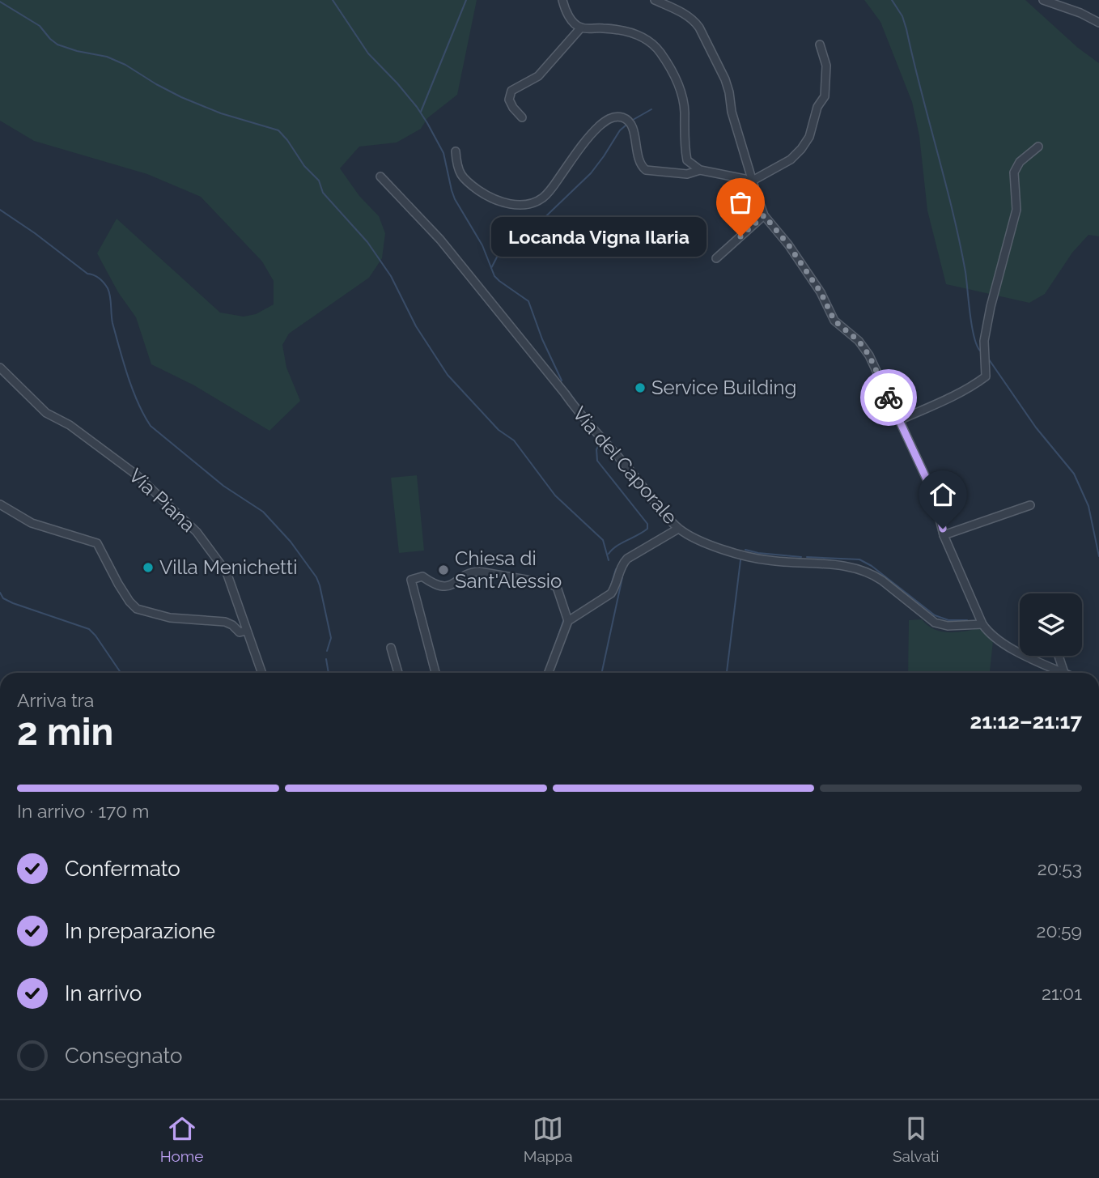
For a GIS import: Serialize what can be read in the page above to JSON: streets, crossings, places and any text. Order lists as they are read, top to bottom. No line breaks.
{"streets":{"street":["Via del Caporale","Via Piana"]},"places":["Locanda Vigna Ilaria","Service Building","Villa Menichetti","Chiesa di Sant'Alessio"],"page":{"bubble":"Locanda Vigna Ilaria","heading":["2 min","Arriva tra","21:12–21:17"],"bar":"In arrivo · 170 m","list":[["Confermato","20:53"],["In preparazione","20:59"],["In arrivo","21:01"],"Consegnato"],"tabs":["Home","Mappa","Salvati"]}}
